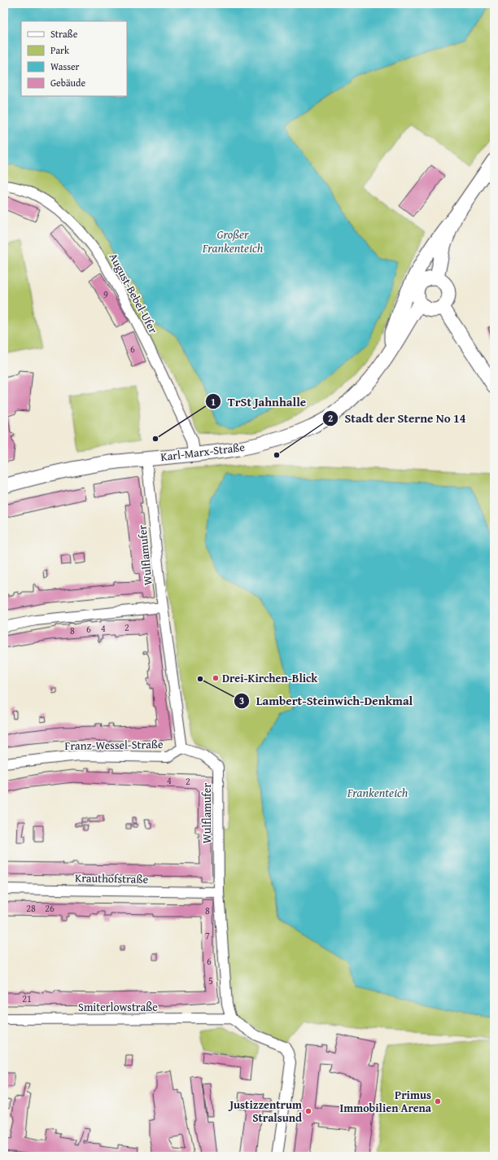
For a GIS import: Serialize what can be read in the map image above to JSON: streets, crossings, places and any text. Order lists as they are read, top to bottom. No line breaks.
{"streets":{"main road":["Karl-Marx-Straße"],"street":["August-Bebel-Ufer","Wulflamufer","Franz-Wessel-Straße","Krauthofstraße","Smiterlowstraße"]},"crossings":[["August-Bebel-Ufer","Karl-Marx-Straße"],["Karl-Marx-Straße","Wulflamufer"],["Wulflamufer","Franz-Wessel-Straße"],["Wulflamufer","Krauthofstraße"],["Wulflamufer","Smiterlowstraße"]],"water":["Großer Frankenteich","Frankenteich"],"places":["TrSt Jahnhalle","Stadt der Sterne No 14","Drei-Kirchen-Blick","Lambert-Steinwich-Denkmal","Primus Immobilien Arena","Justizzentrum Stralsund"],"house_numbers":["9","6","2","4","6","8","4","2","28","26","8","7","6","5","21"],"legend":["Straße","Park","Wasser","Gebäude"]}
